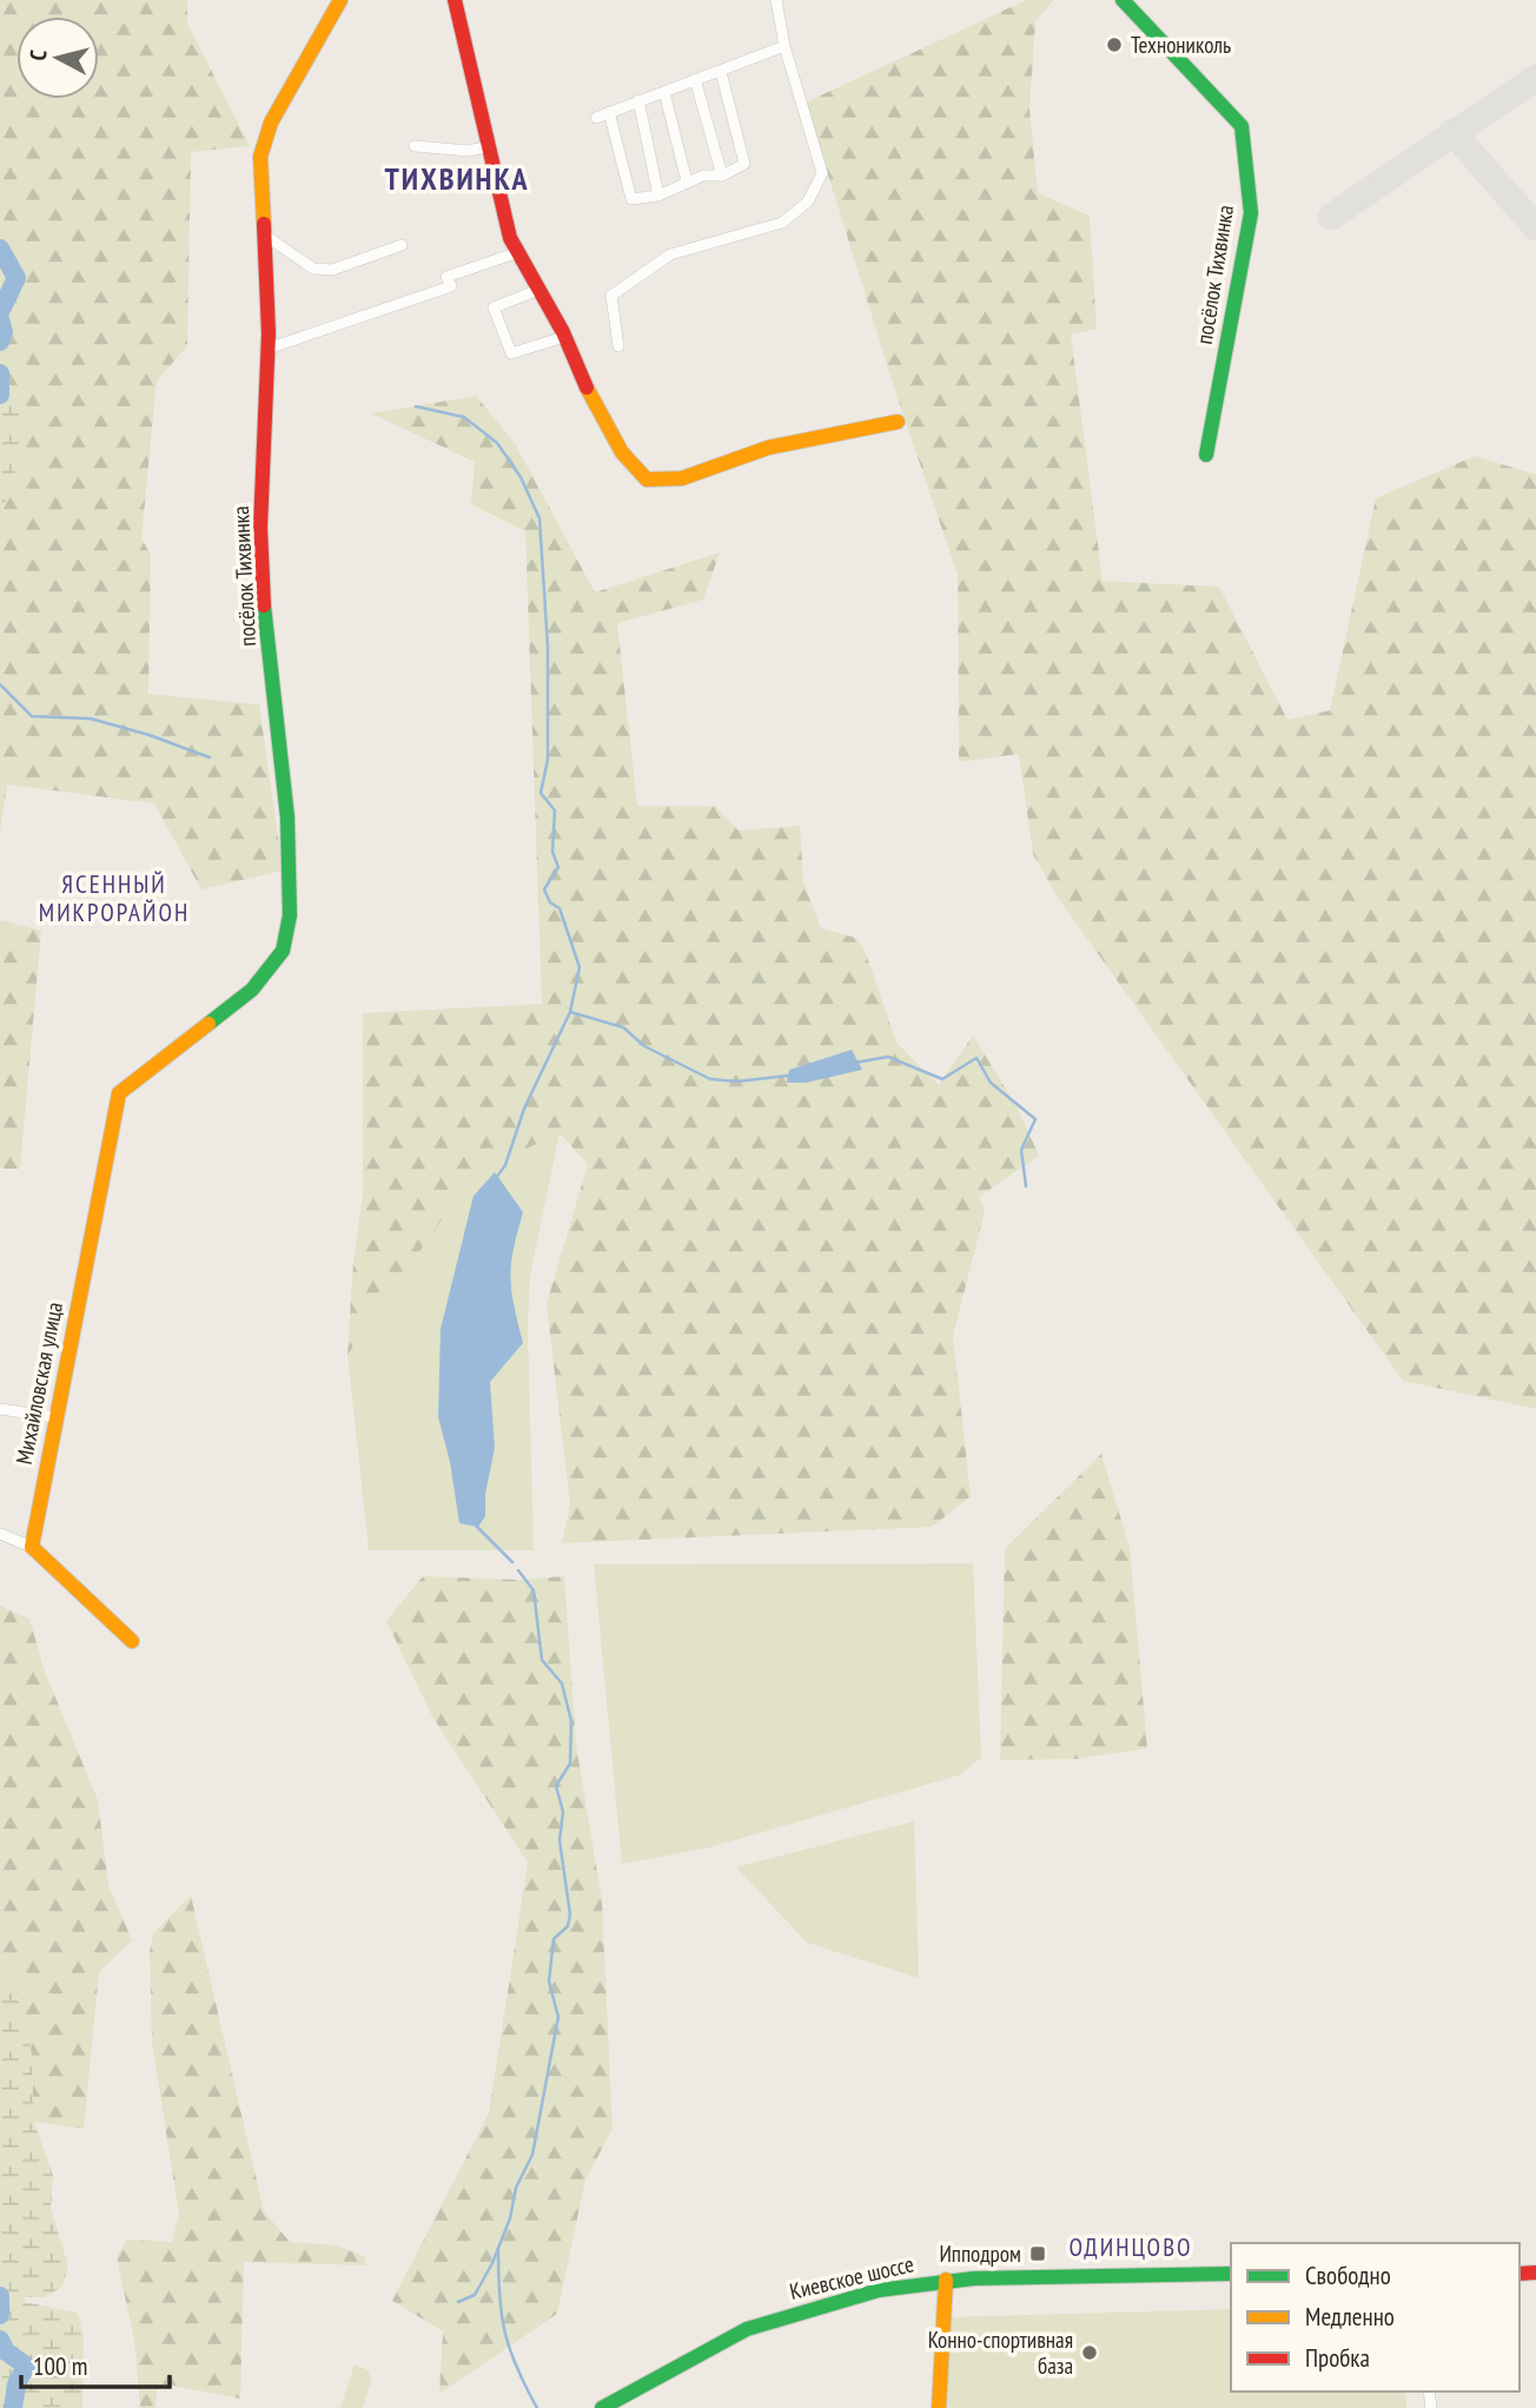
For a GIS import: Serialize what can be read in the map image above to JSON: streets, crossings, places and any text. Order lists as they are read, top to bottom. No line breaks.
{"streets":{"street":["посёлок Тихвинка","Михайловская улица","Киевское шоссе"]},"crossings":[["посёлок Тихвинка","Михайловская улица"]],"districts":["ТИХВИНКА","ЯСЕННЫЙ МИКРОРАЙОН","ОДИНЦОВО"],"places":{"other":["Технониколь","Конно-спортивная база"],"transit":["Ипподром"]},"legend":["Свободно","Медленно","Пробка"],"scale_bar":"100 m","north":"left"}
